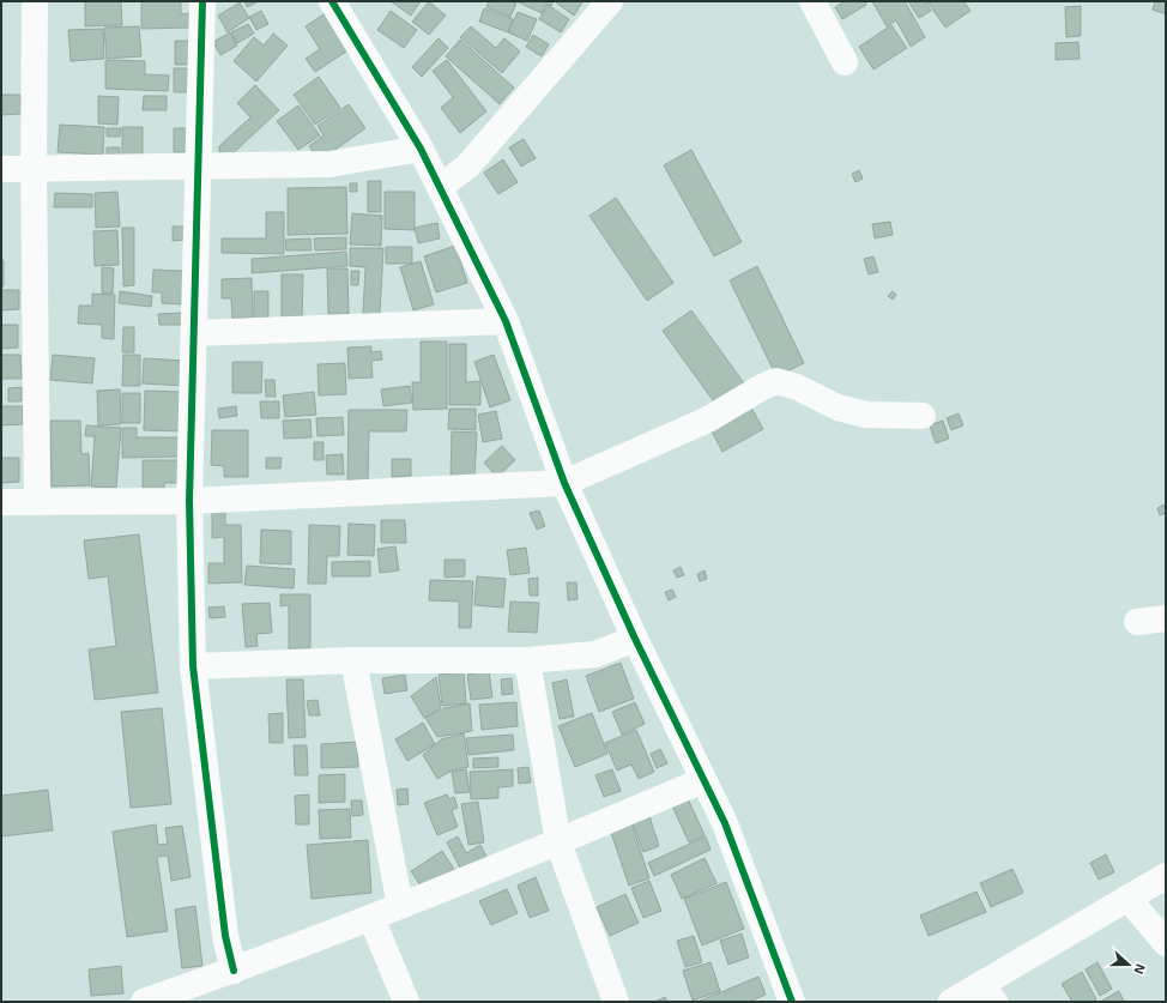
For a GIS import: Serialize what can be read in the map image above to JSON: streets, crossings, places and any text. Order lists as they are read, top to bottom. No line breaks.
{"north":"right"}
